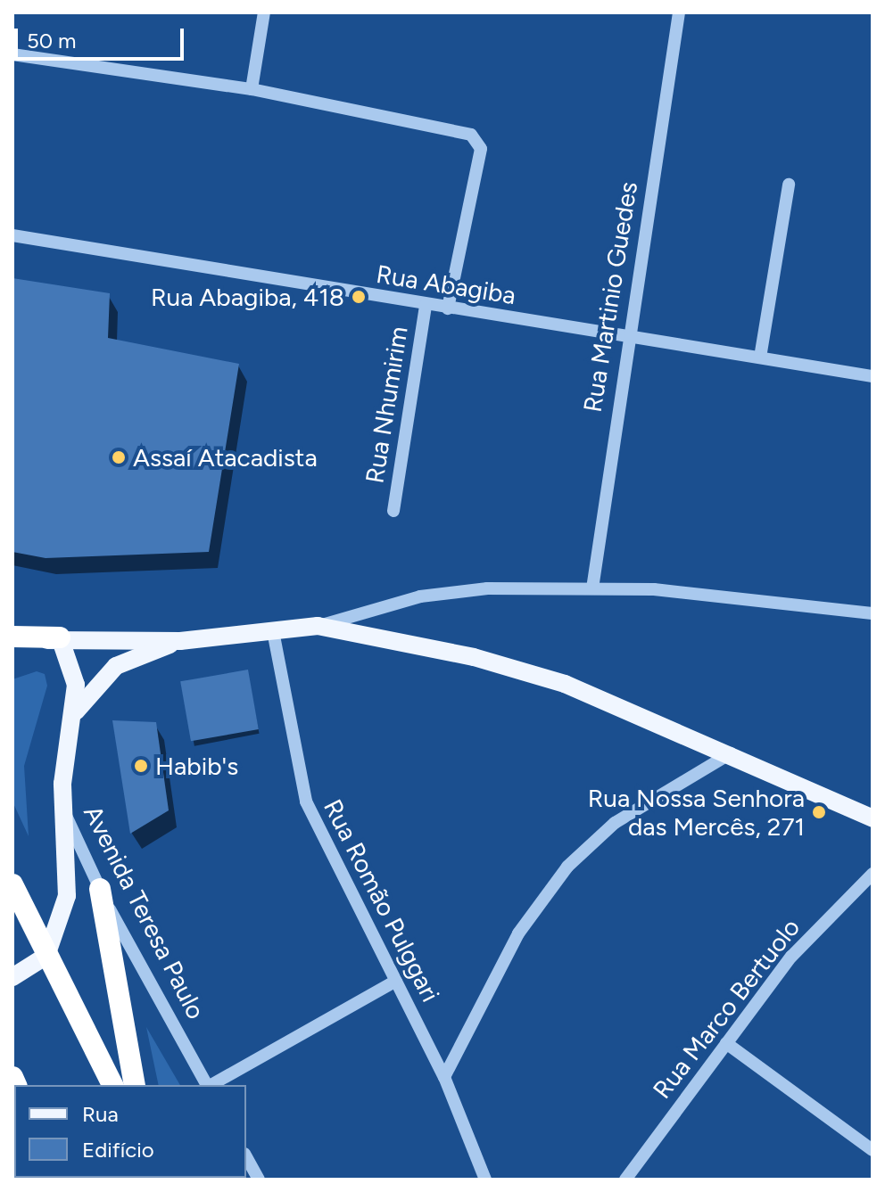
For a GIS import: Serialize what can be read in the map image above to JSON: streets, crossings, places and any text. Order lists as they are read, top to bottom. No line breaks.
{"streets":{"main road":["Avenida Teresa Paulo"],"street":["Rua Abagiba","Rua Martinio Guedes","Rua Nhumirim","Rua Romão Pulggari","Rua Marco Bertuolo"]},"crossings":[["Rua Abagiba","Rua Martinio Guedes"],["Rua Abagiba","Rua Nhumirim"]],"places":["Rua Abagiba, 418","Assaí Atacadista","Habib's","Rua Nossa Senhora das Mercês, 271"],"legend":["Rua","Edifício"],"scale_bar":"50 m"}
